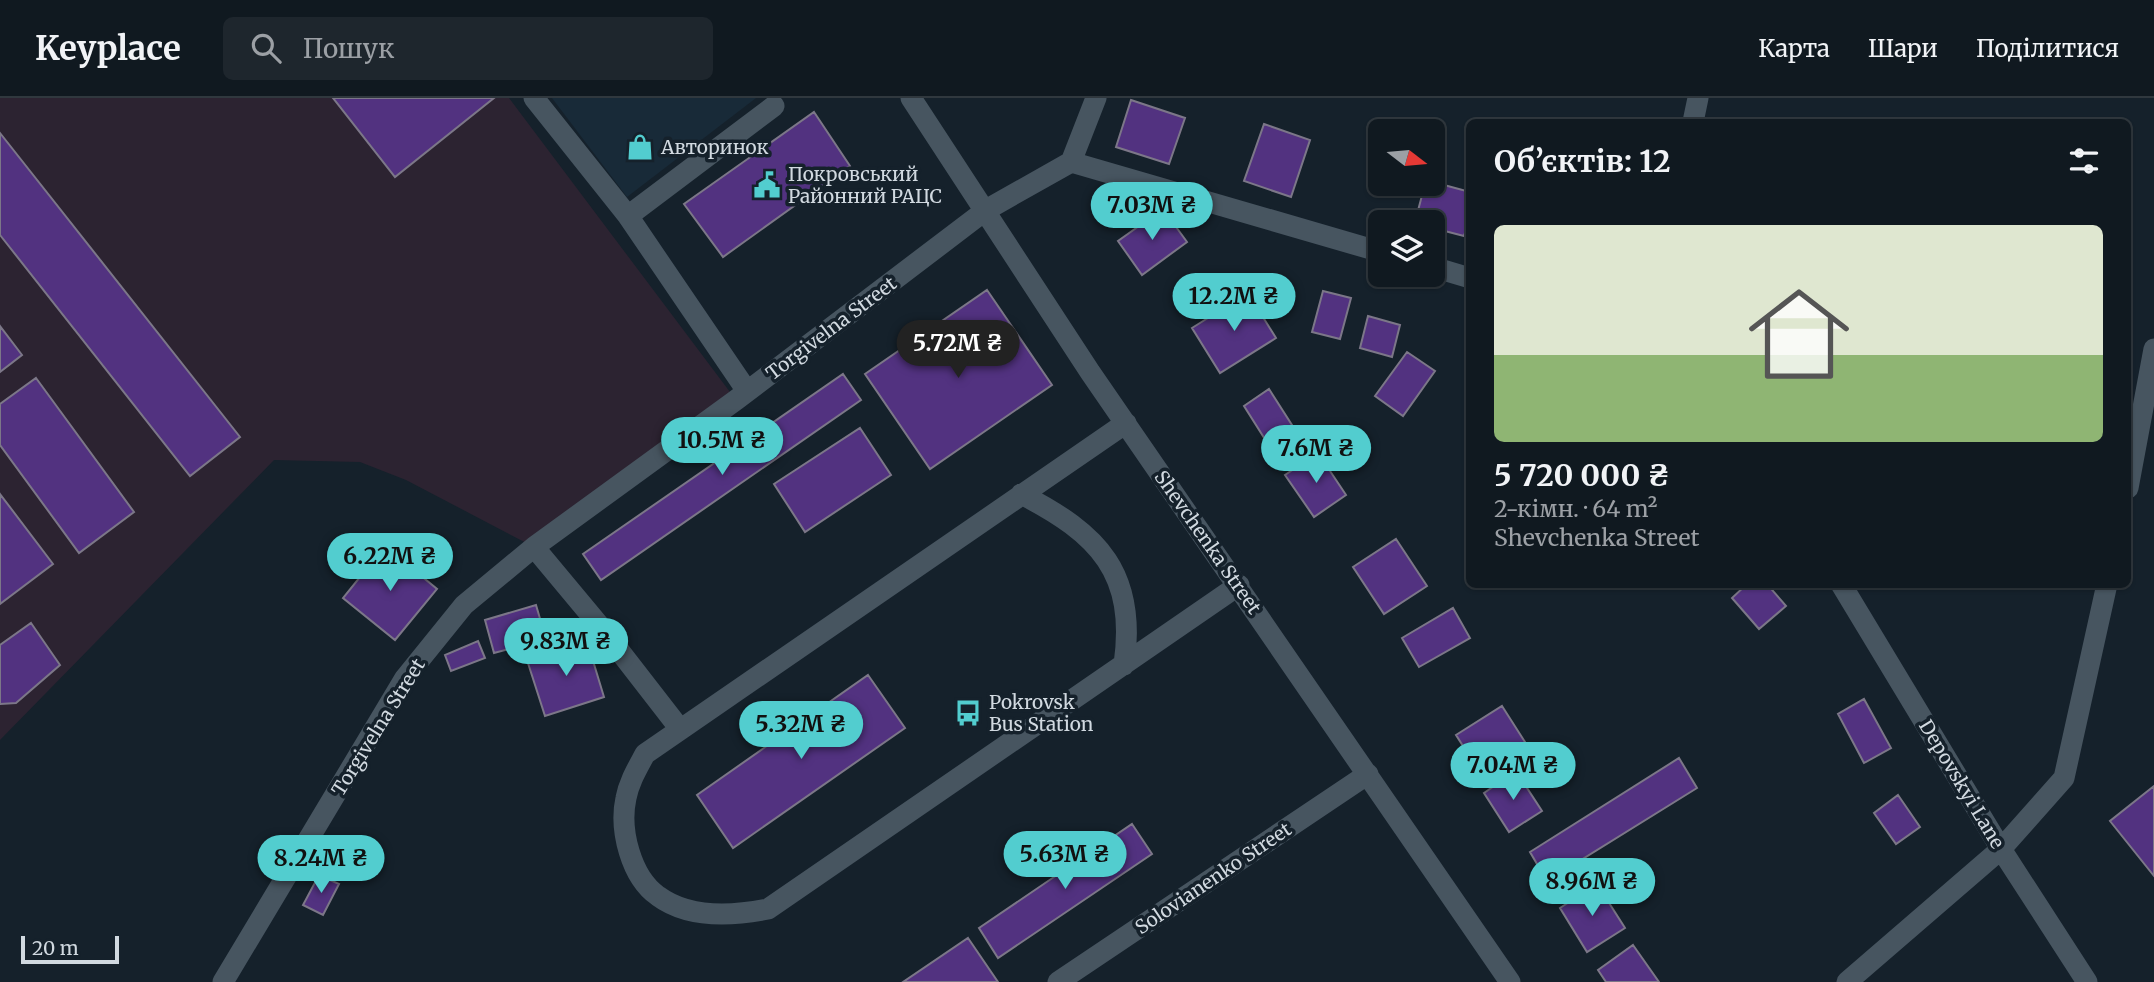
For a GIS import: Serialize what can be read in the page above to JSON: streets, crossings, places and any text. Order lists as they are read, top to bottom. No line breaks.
{"streets":{"street":["Torgivelna Street","Shevchenka Street","Depovskyi Lane","Solovianenko Street"]},"crossings":[["Torgivelna Street","Shevchenka Street"],["Shevchenka Street","Solovianenko Street"]],"places":{"shop":["Авторинок"],"public building":["Покровський Районний РАЦС"],"bus stop":["Pokrovsk Bus Station"]},"scale_bar":"20 m","north":"right","page":{"header":"Keyplace","search":"Пошук","nav":["Карта","Шари","Поділитися"],"heading":"Об’єктів: 12","price":["7.03M ₴","12.2M ₴","5.72M ₴","10.5M ₴","7.6M ₴","6.22M ₴","9.83M ₴","5.32M ₴","7.04M ₴","5.63M ₴","8.24M ₴","8.96M ₴"],"list":[{"name":"5 720 000 ₴","note":"2-кімн. · 64 m² · Shevchenka Street"}],"scale":"20 m"}}
